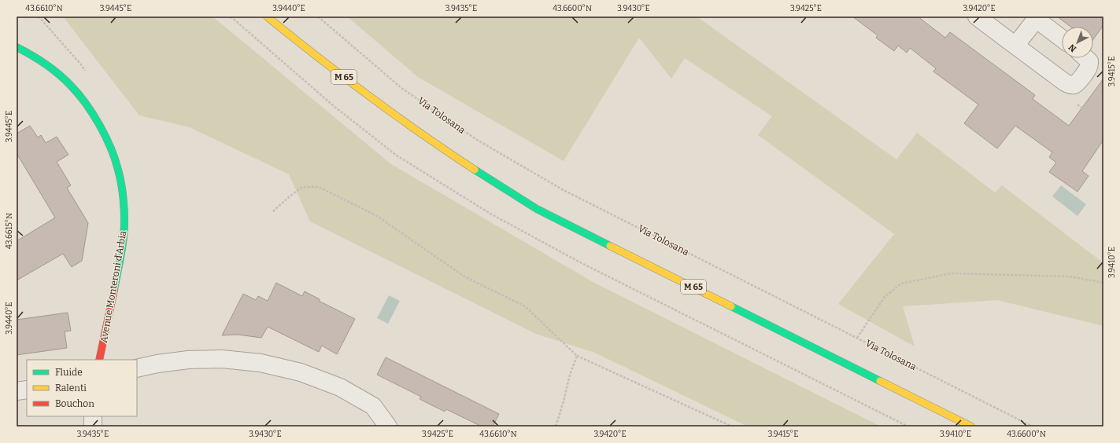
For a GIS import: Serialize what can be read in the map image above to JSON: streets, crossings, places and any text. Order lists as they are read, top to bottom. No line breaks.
{"streets":{"main road":["M 65","Avenue Monteroni d'Arbia"],"path":["Via Tolosana"]},"legend":["Fluide","Ralenti","Bouchon"],"north":"bottom left","coordinates":["43.6610°N","3.9445°E","3.9440°E","3.9435°E","43.6600°N","3.9430°E","3.9425°E","3.9420°E","3.9415°E","43.6615°N","3.9410°E"]}
